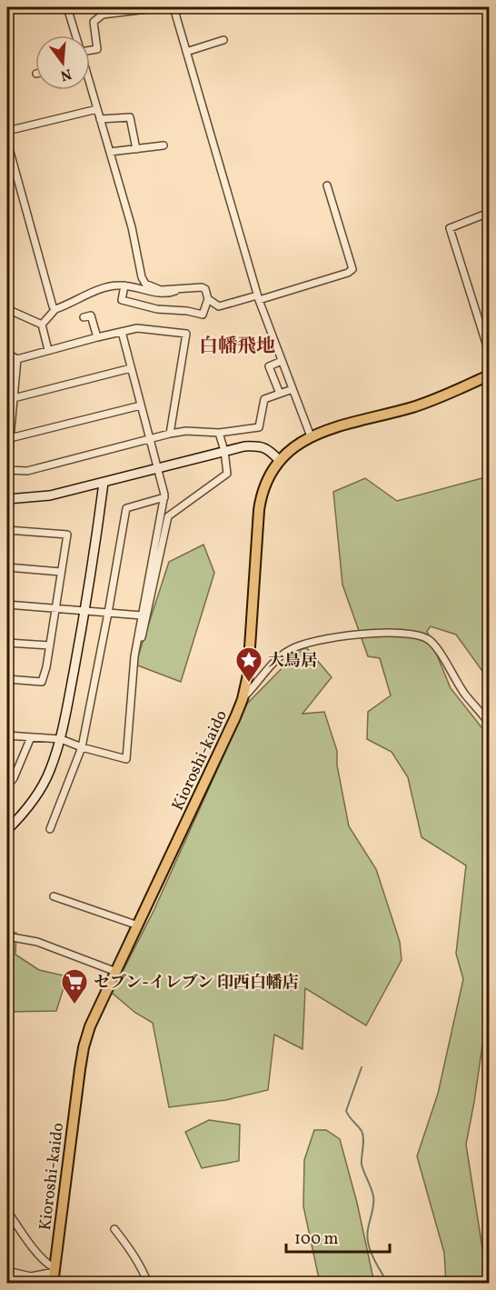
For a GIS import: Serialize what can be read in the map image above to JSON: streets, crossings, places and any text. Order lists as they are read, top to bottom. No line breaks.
{"streets":{"main road":["Kioroshi-kaido"]},"districts":["白幡飛地"],"places":{"place":["大鳥居"],"supermarket":["セブン-イレブン 印西白幡店"]},"scale_bar":"100 m","north":"bottom"}
